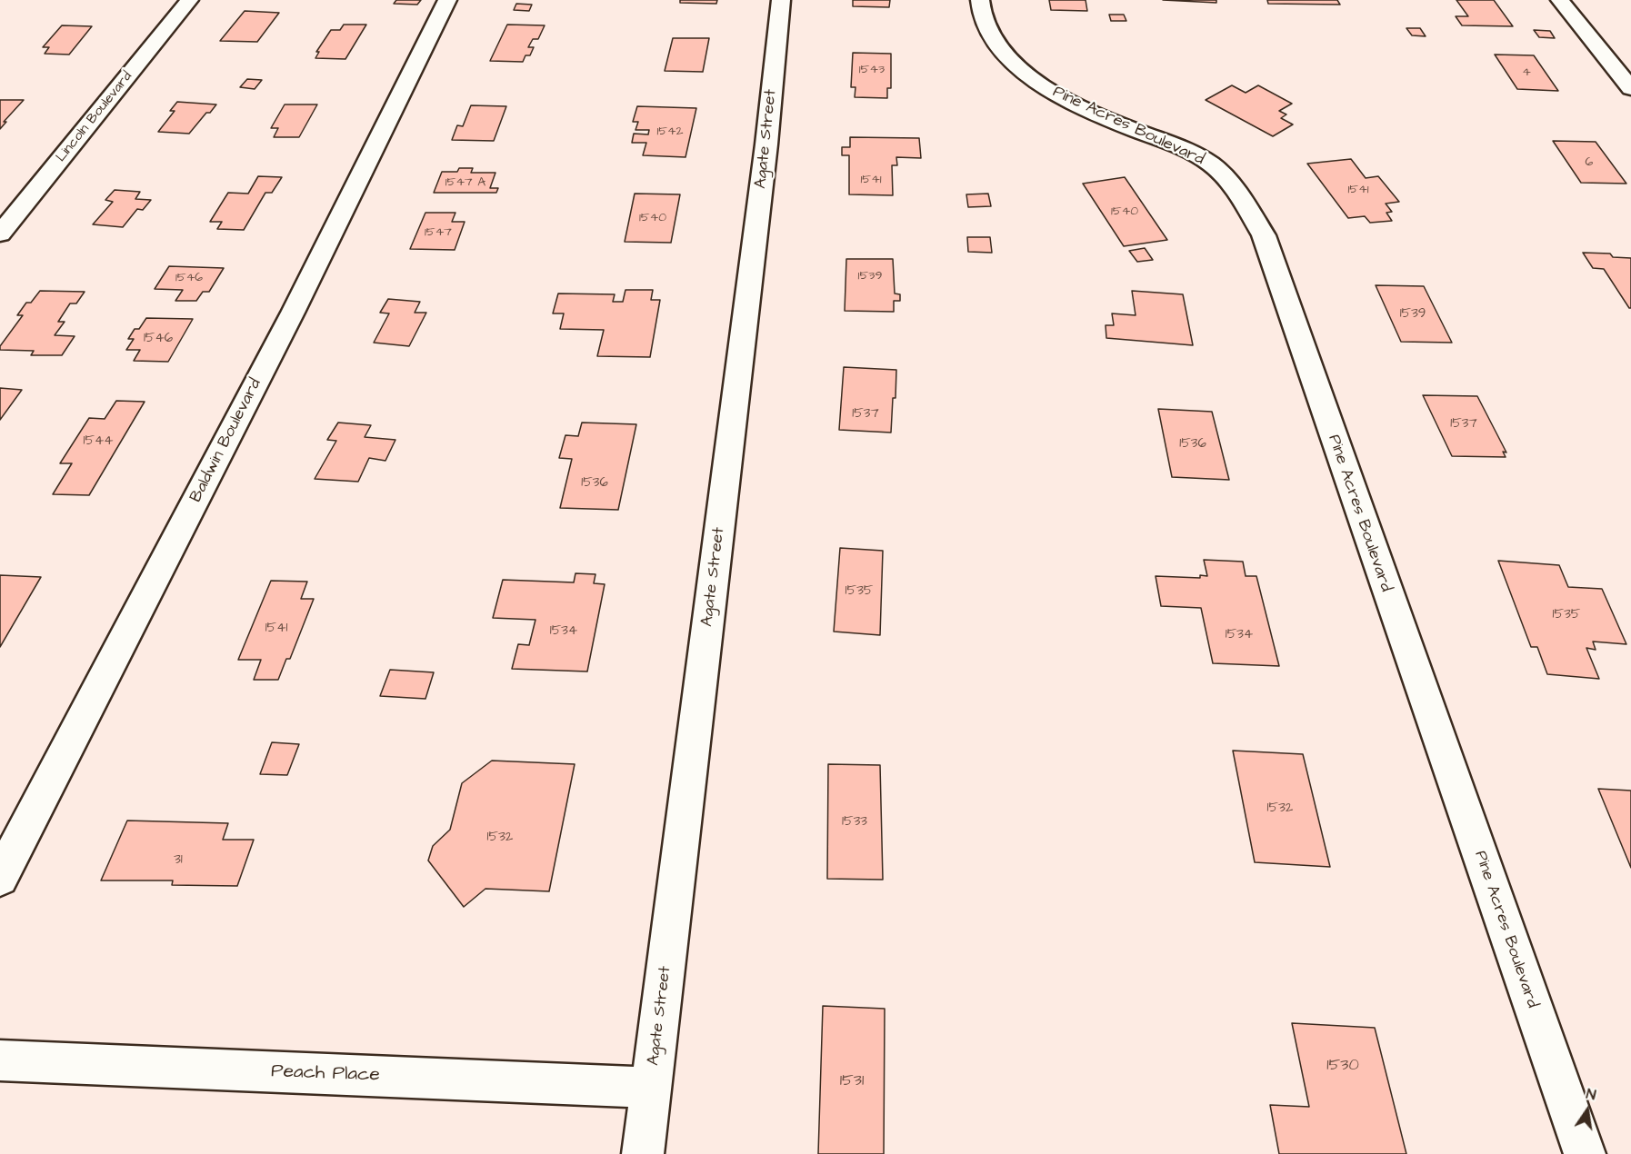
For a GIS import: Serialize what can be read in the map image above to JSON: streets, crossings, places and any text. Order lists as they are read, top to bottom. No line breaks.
{"streets":{"street":["Lincoln Boulevard","Pine Acres Boulevard","Agate Street","Baldwin Boulevard","Peach Place"]},"crossings":[["Agate Street","Peach Place"]],"house_numbers":["1543","4","1542","6","1541","1547 A","1541","1540","1540","1547","1539","1546","1539","1546","1537","1537","1544","1536","1536","1535","1535","1541","1534","1534","1532","1533","1532","31","1530","1531"],"north":"top"}
